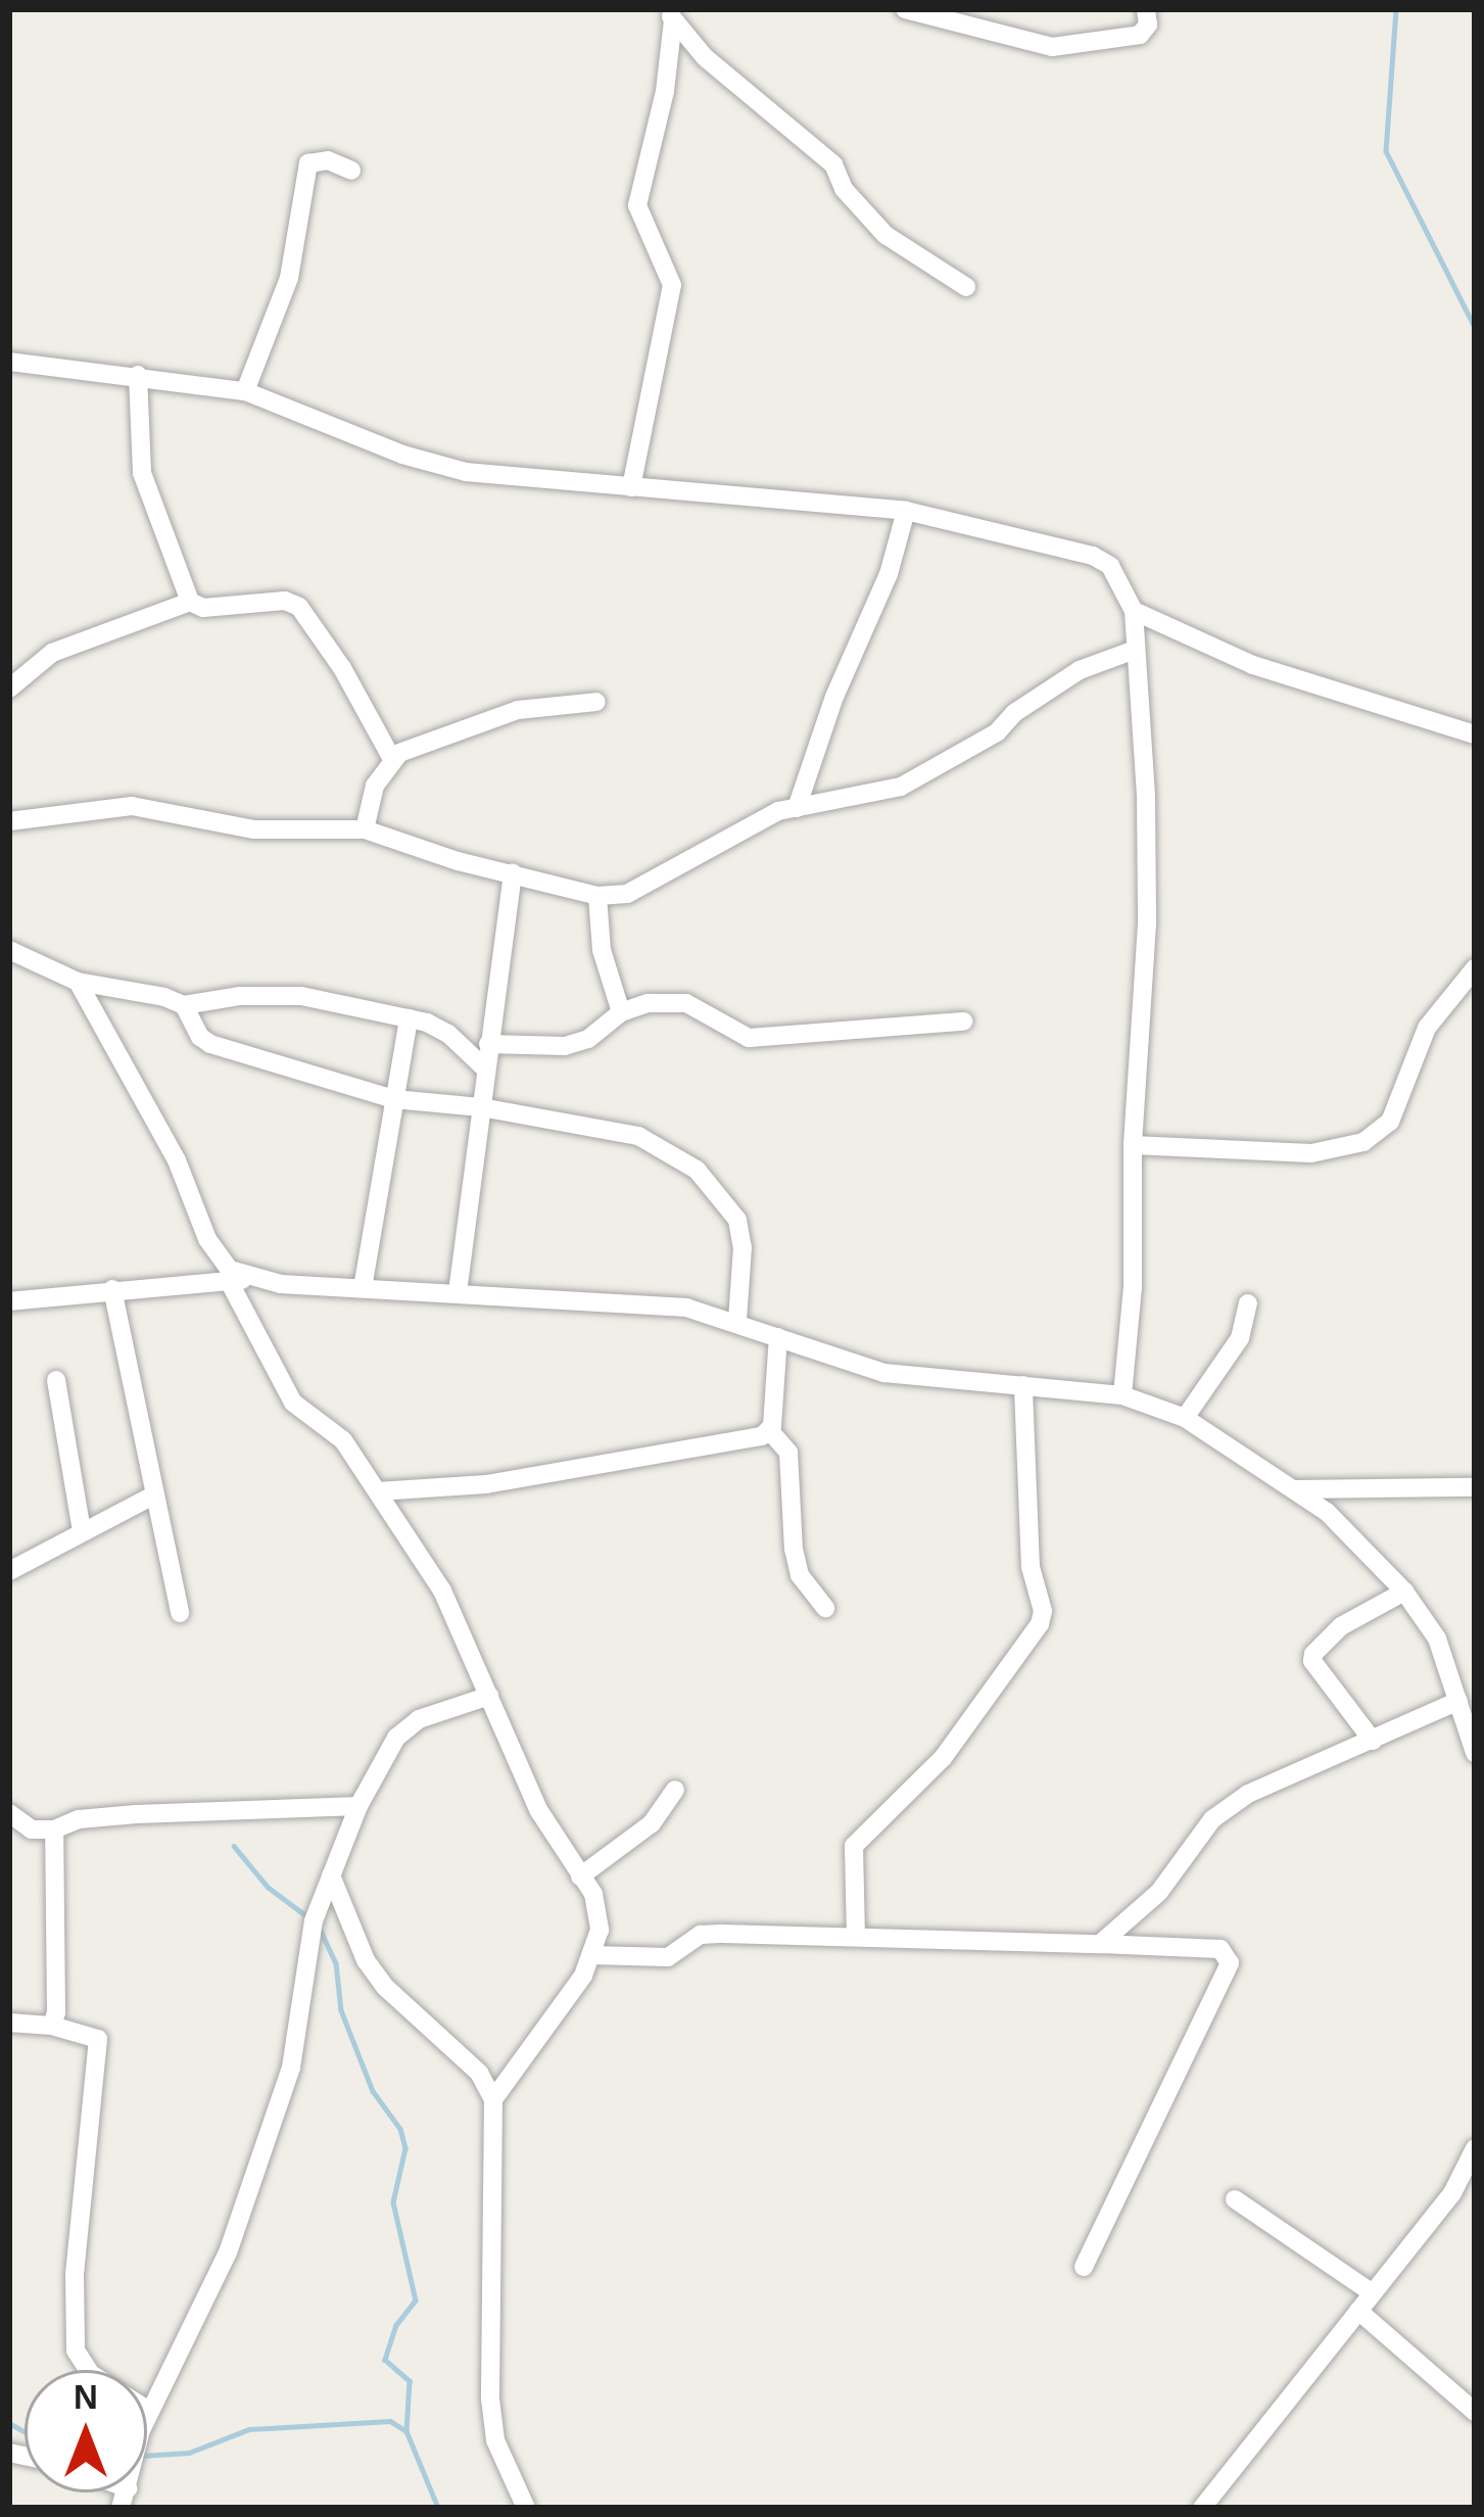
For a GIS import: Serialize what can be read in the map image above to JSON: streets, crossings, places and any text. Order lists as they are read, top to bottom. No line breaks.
{"north":"top"}
